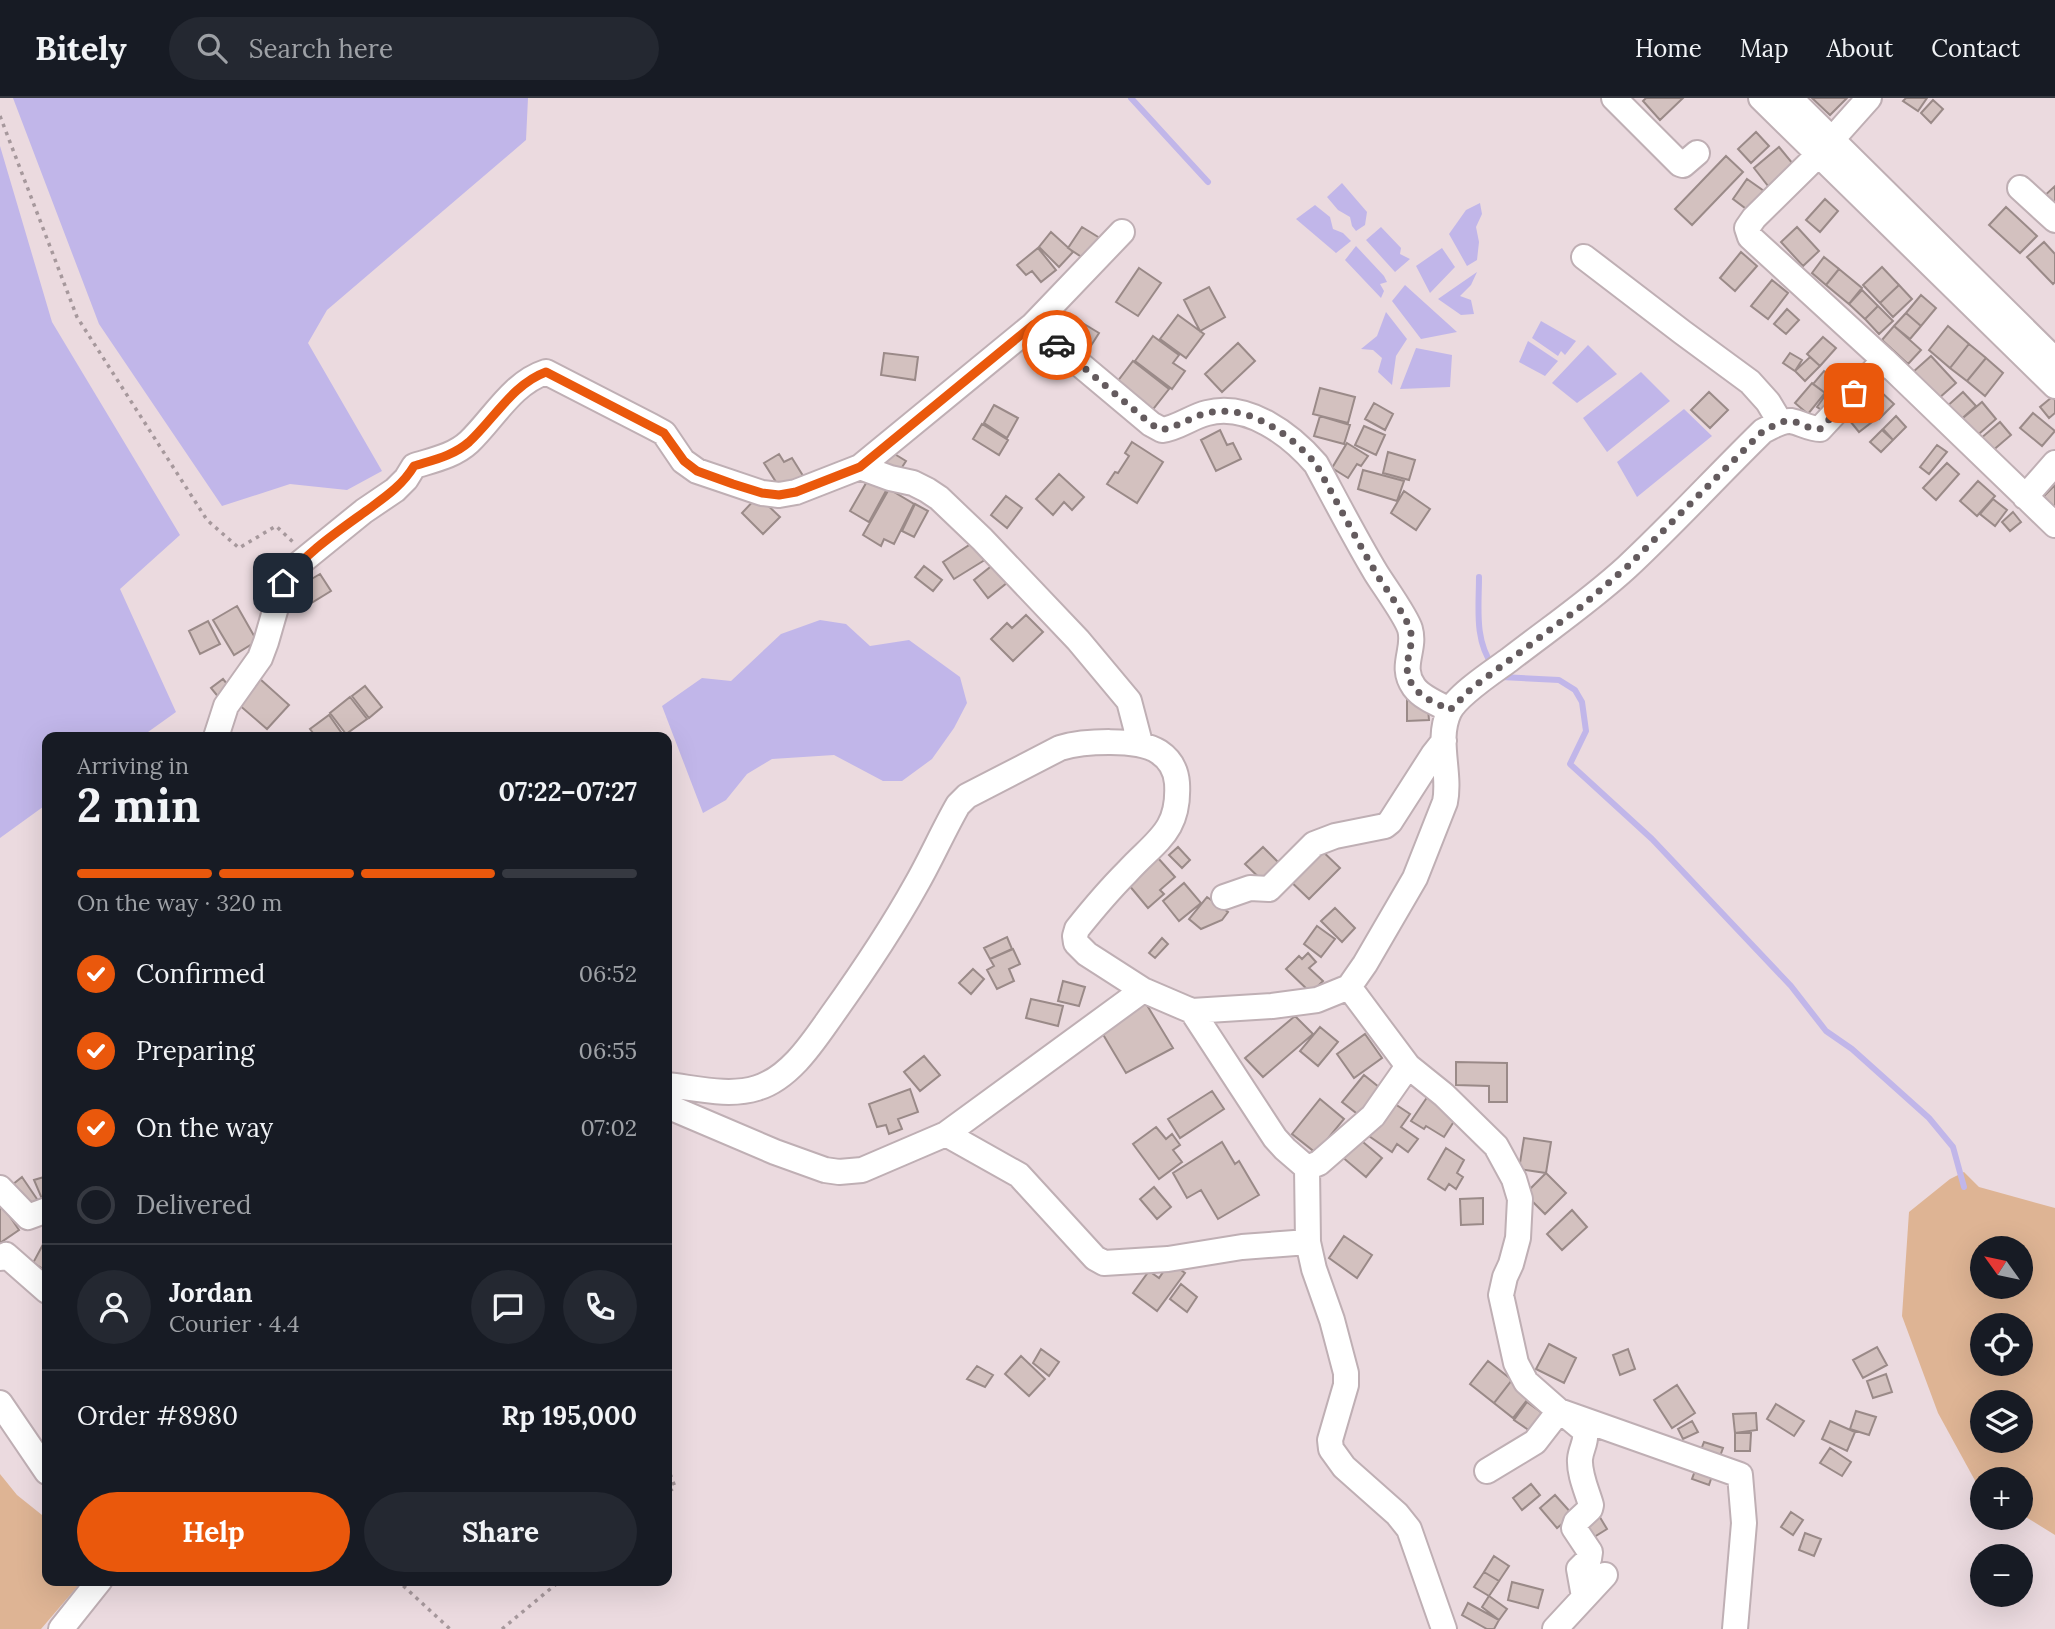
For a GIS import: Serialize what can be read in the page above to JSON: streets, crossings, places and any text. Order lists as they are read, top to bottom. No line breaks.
{"north":"top left","page":{"header":"Bitely","search":"Search here","nav":["Home","Map","About","Contact"],"heading":["2 min","Arriving in","07:22–07:27"],"panel":["Jordan","Courier · 4.4","Order #8980","Rp 195,000"],"bar":"On the way · 320 m","list":[["Confirmed","06:52"],["Preparing","06:55"],["On the way","07:02"],"Delivered"],"map_buttons":["+","−"],"buttons":["Help","Share"]}}
